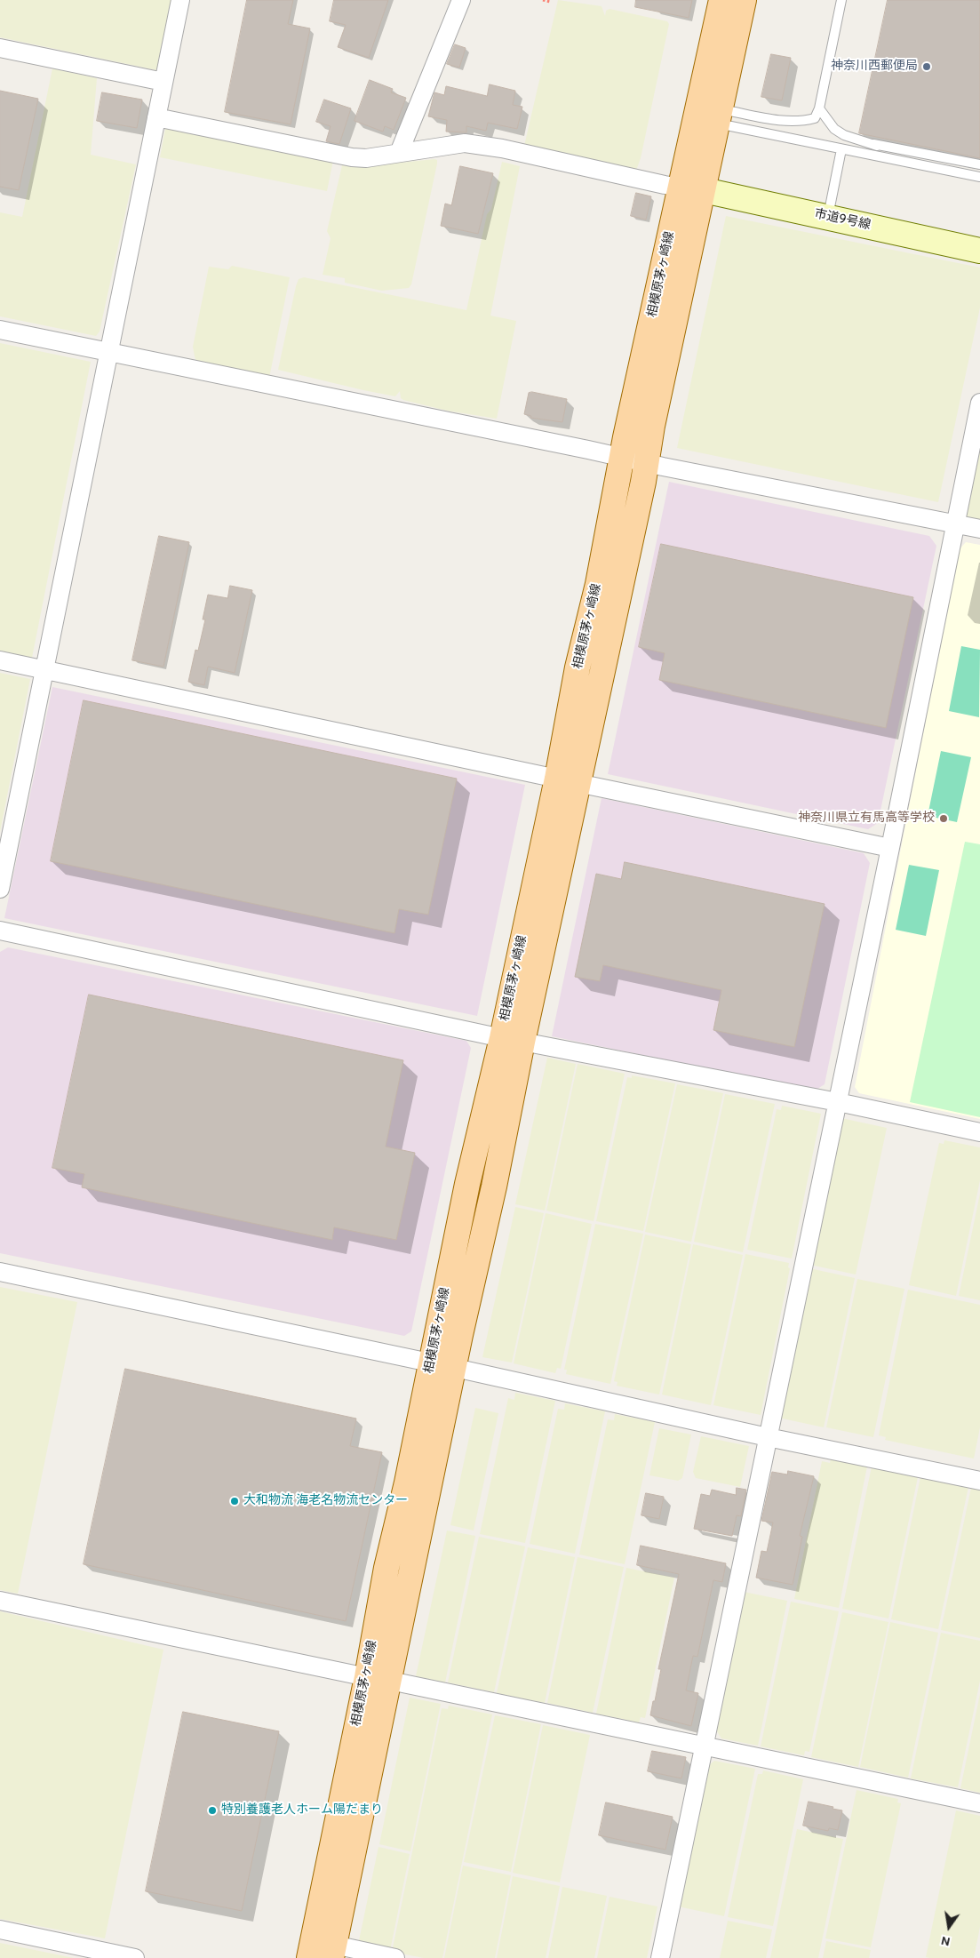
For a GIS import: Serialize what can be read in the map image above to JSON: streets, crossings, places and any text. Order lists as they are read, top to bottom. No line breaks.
{"streets":{"main road":["相模原茅ヶ崎線"],"street":["市道9号線"]},"crossings":[["市道9号線","相模原茅ヶ崎線"]],"places":["神奈川西郵便局","神奈川県立有馬高等学校","大和物流 海老名物流センター","特別養護老人ホーム陽だまり"],"north":"bottom"}
